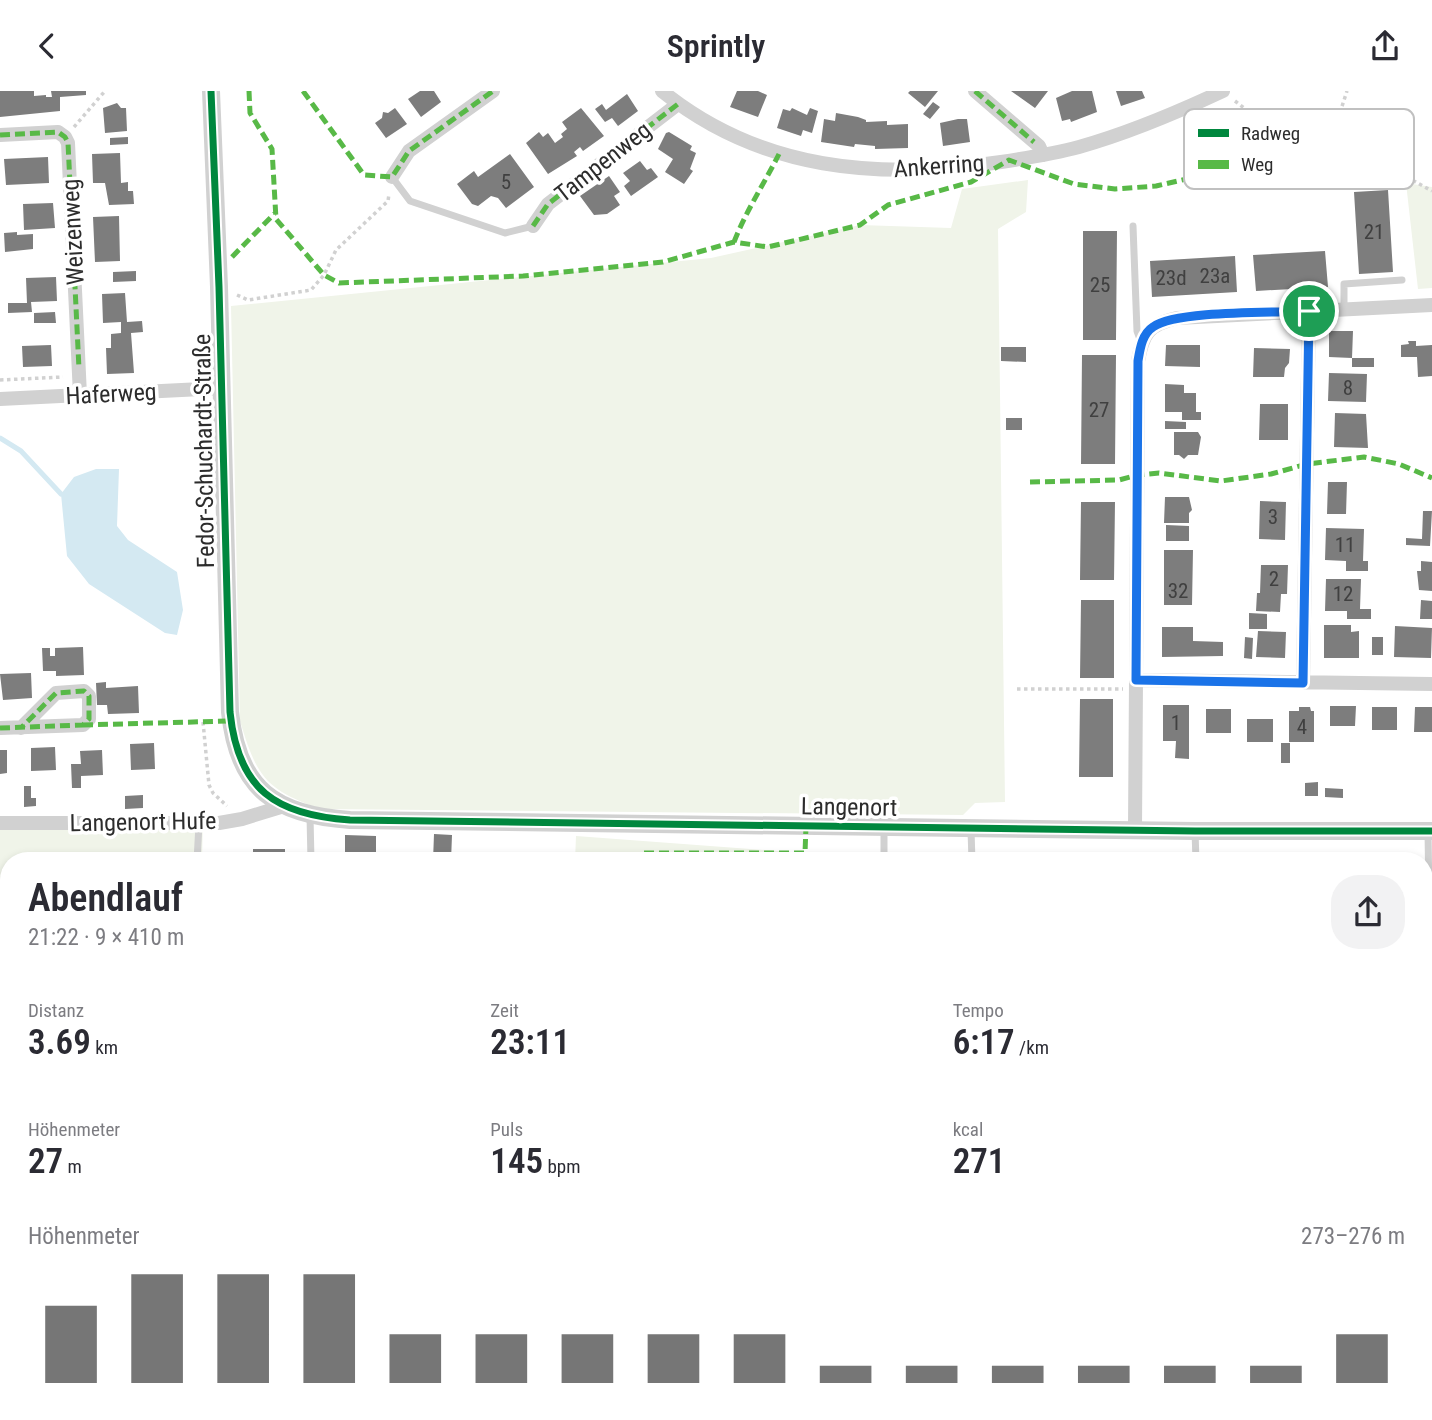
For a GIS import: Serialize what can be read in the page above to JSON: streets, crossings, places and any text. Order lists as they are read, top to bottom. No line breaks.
{"streets":{"street":["Tampenweg","Ankerring","Weizenweg","Haferweg","Fedor-Schuchardt-Straße","Langenort","Langenort Hufe"]},"crossings":[["Tampenweg","Ankerring"],["Weizenweg","Haferweg"],["Haferweg","Fedor-Schuchardt-Straße"],["Fedor-Schuchardt-Straße","Langenort"],["Fedor-Schuchardt-Straße","Langenort Hufe"],["Langenort","Langenort Hufe"]],"house_numbers":["5","21","23a","23d","25","8","27","3","11","2","32","12","1","4"],"legend":["Radweg","Weg"],"page":{"header":"Sprintly","heading":["Abendlauf","21:22 · 9 × 410 m"],"stats":[["Distanz","3.69 km"],["Zeit","23:11"],["Tempo","6:17 /km"],["Höhenmeter","27 m"],["Puls","145 bpm"],["kcal","271"]],"chart":["Höhenmeter","273–276 m"]}}
